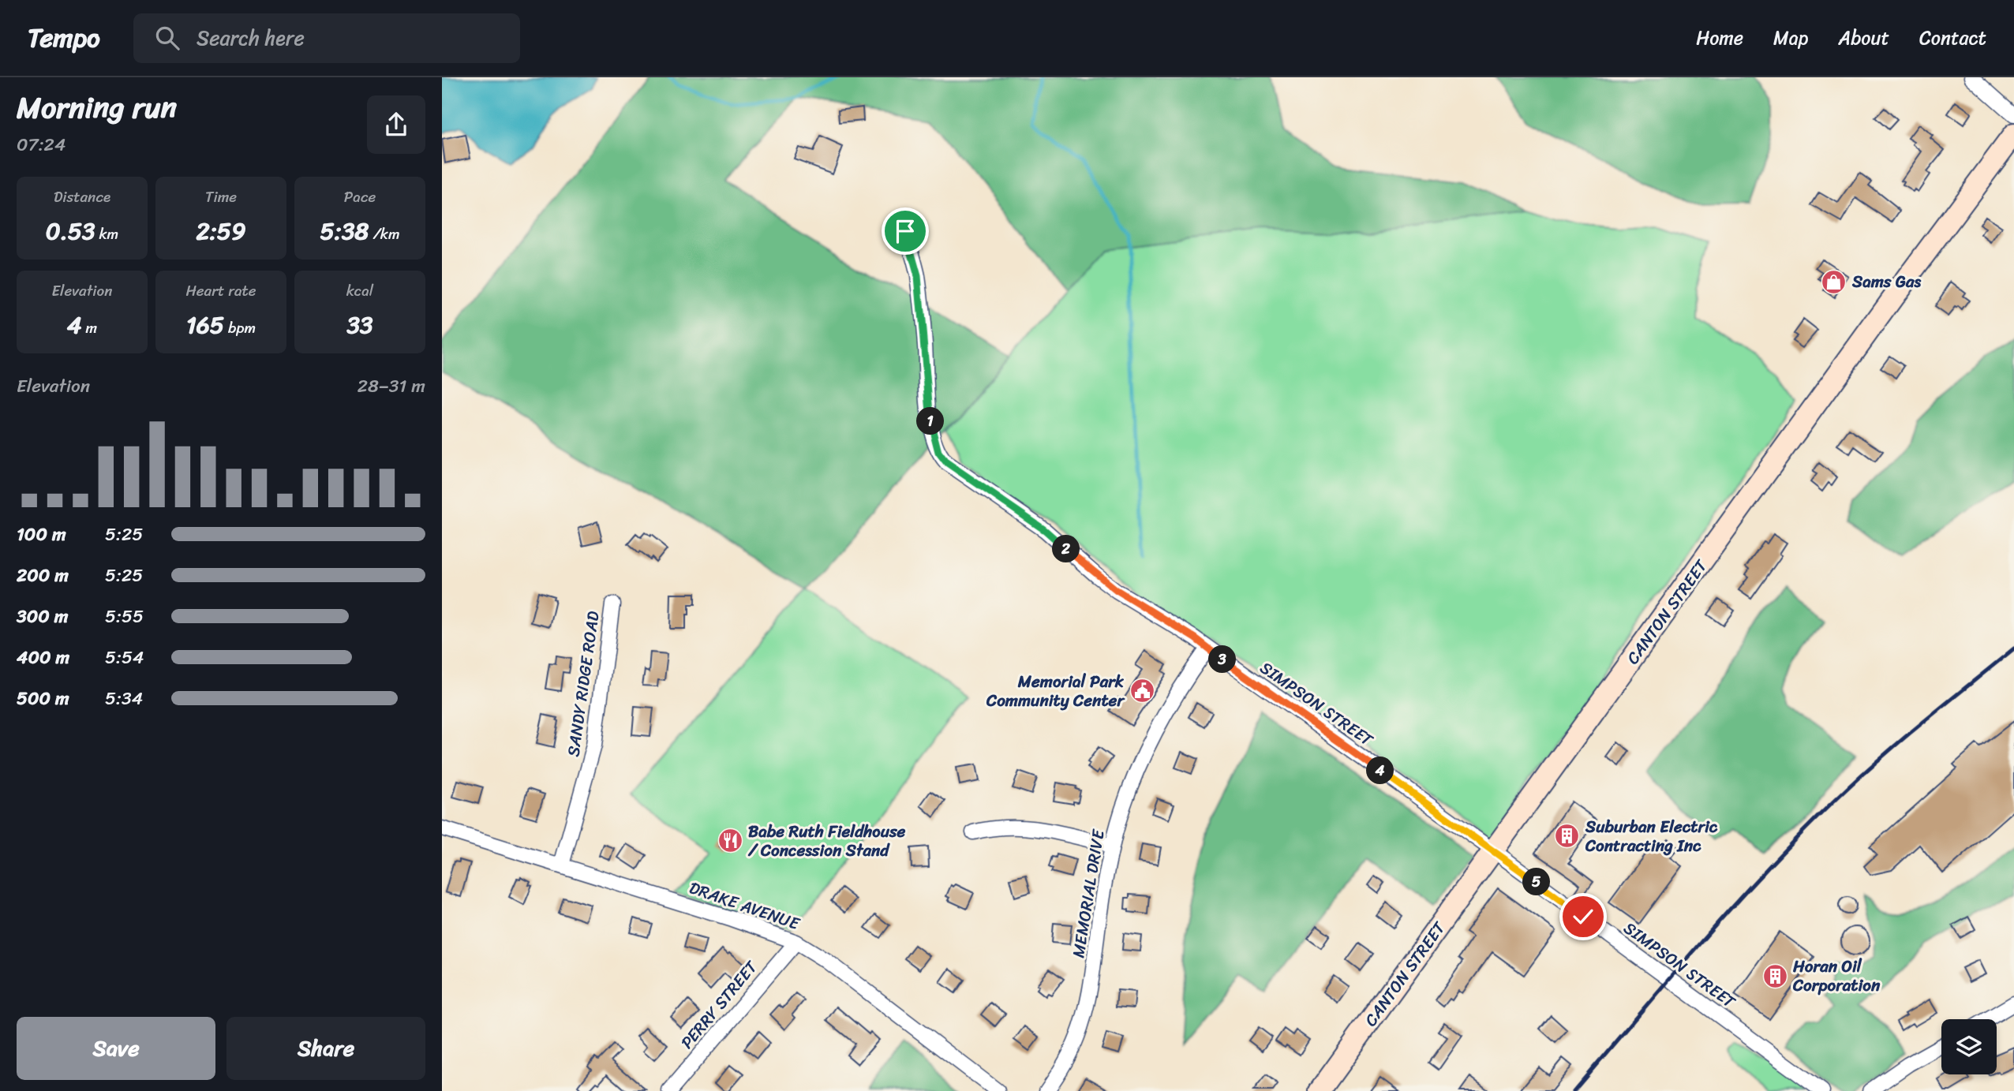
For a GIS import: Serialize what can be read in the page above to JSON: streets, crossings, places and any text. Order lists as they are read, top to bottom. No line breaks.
{"streets":{"main road":["CANTON STREET"],"street":["SANDY RIDGE ROAD","SIMPSON STREET","MEMORIAL DRIVE","DRAKE AVENUE","PERRY STREET"]},"crossings":[["CANTON STREET","SIMPSON STREET"],["SANDY RIDGE ROAD","DRAKE AVENUE"],["SIMPSON STREET","MEMORIAL DRIVE"],["DRAKE AVENUE","PERRY STREET"]],"places":{"shop":["Sams Gas"],"public building":["Memorial Park Community Center"],"building":["Suburban Electric Contracting Inc","Horan Oil Corporation"],"restaurant":["Babe Ruth Fieldhouse / Concession Stand"]},"page":{"header":"Tempo","search":"Search here","nav":["Home","Map","About","Contact"],"heading":["Morning run","07:24"],"stats":[["Distance","0.53 km"],["Time","2:59"],["Pace","5:38 /km"],["Elevation","4 m"],["Heart rate","165 bpm"],["kcal","33"]],"chart":["Elevation","28–31 m"],"pins":["1","2","3","4","5"],"list":[{"name":"100 m","note":"5:25"},{"name":"200 m","note":"5:25"},{"name":"300 m","note":"5:55"},{"name":"400 m","note":"5:54"},{"name":"500 m","note":"5:34"}],"buttons":["Save","Share"]}}
